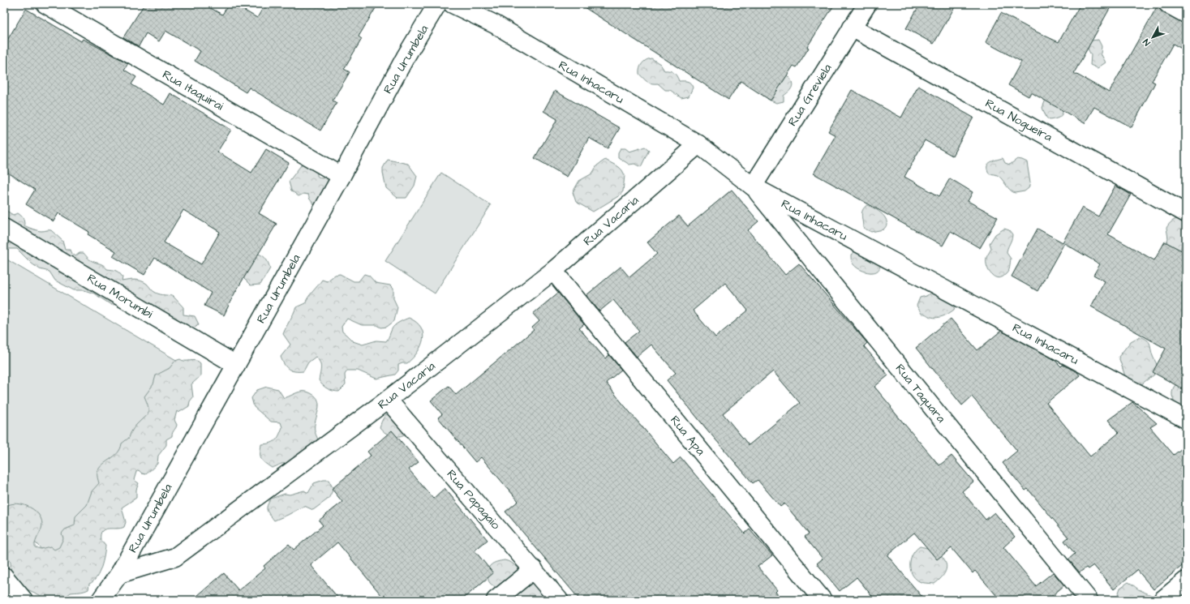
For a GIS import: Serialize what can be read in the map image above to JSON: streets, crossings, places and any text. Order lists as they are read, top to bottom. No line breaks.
{"streets":{"street":["Rua Urumbela","Rua Inhacaru","Rua Itaquirai","Rua Greviela","Rua Nogueira","Rua Vacaria","Rua Morumbi","Rua Taquara","Rua Apa","Rua Papagaio"]},"crossings":[["Rua Urumbela","Rua Itaquirai"],["Rua Urumbela","Rua Vacaria"],["Rua Urumbela","Rua Morumbi"],["Rua Inhacaru","Rua Greviela"],["Rua Inhacaru","Rua Vacaria"],["Rua Inhacaru","Rua Taquara"],["Rua Greviela","Rua Nogueira"],["Rua Greviela","Rua Taquara"],["Rua Vacaria","Rua Apa"],["Rua Vacaria","Rua Papagaio"]],"north":"bottom left"}
